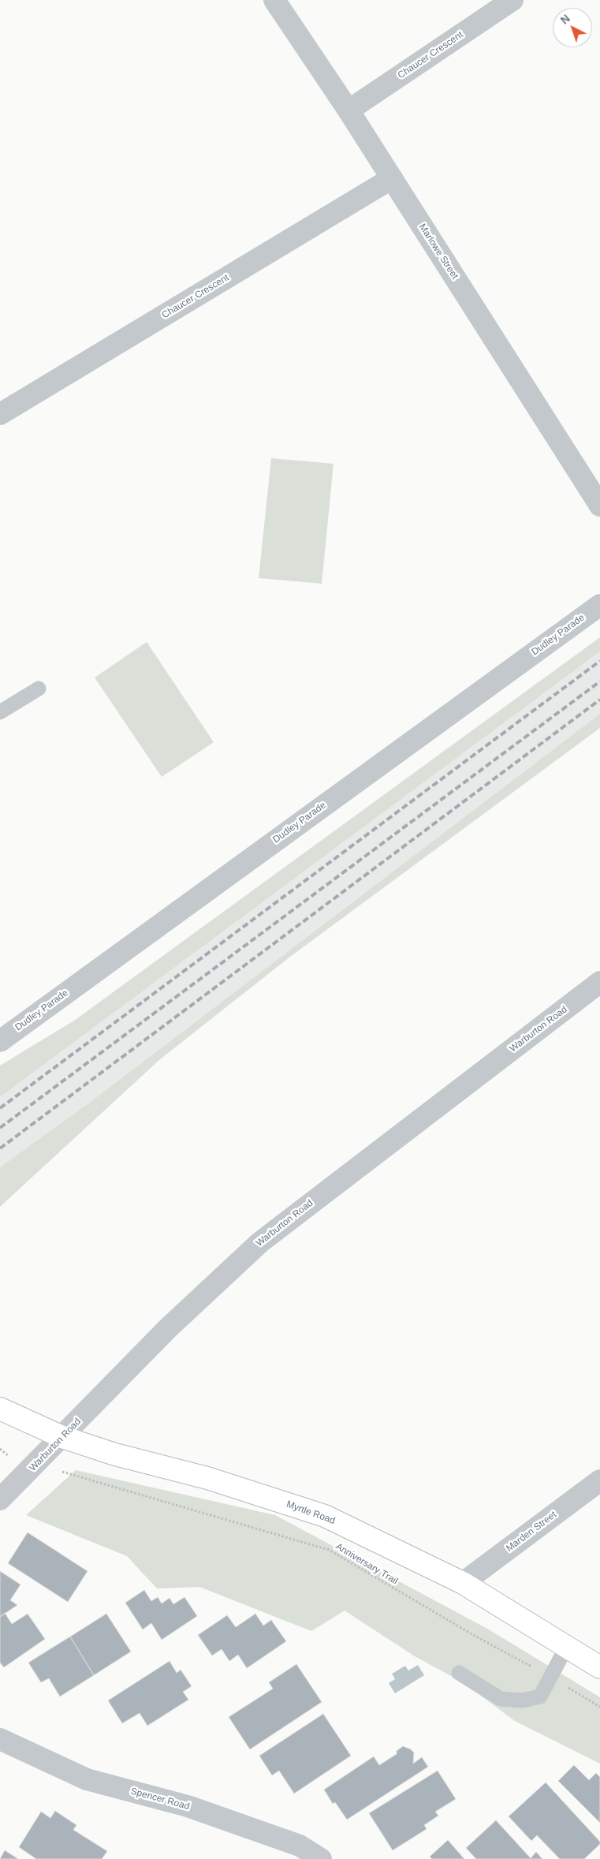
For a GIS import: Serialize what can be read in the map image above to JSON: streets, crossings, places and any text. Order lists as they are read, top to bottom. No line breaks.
{"streets":{"street":["Chaucer Crescent","Marlowe Street","Dudley Parade","Warburton Road","Myrtle Road","Marden Street","Spencer Road"],"path":["Anniversary Trail"]},"crossings":[["Chaucer Crescent","Marlowe Street"],["Warburton Road","Myrtle Road"],["Warburton Road","Anniversary Trail"],["Myrtle Road","Marden Street"]],"north":"top left"}
